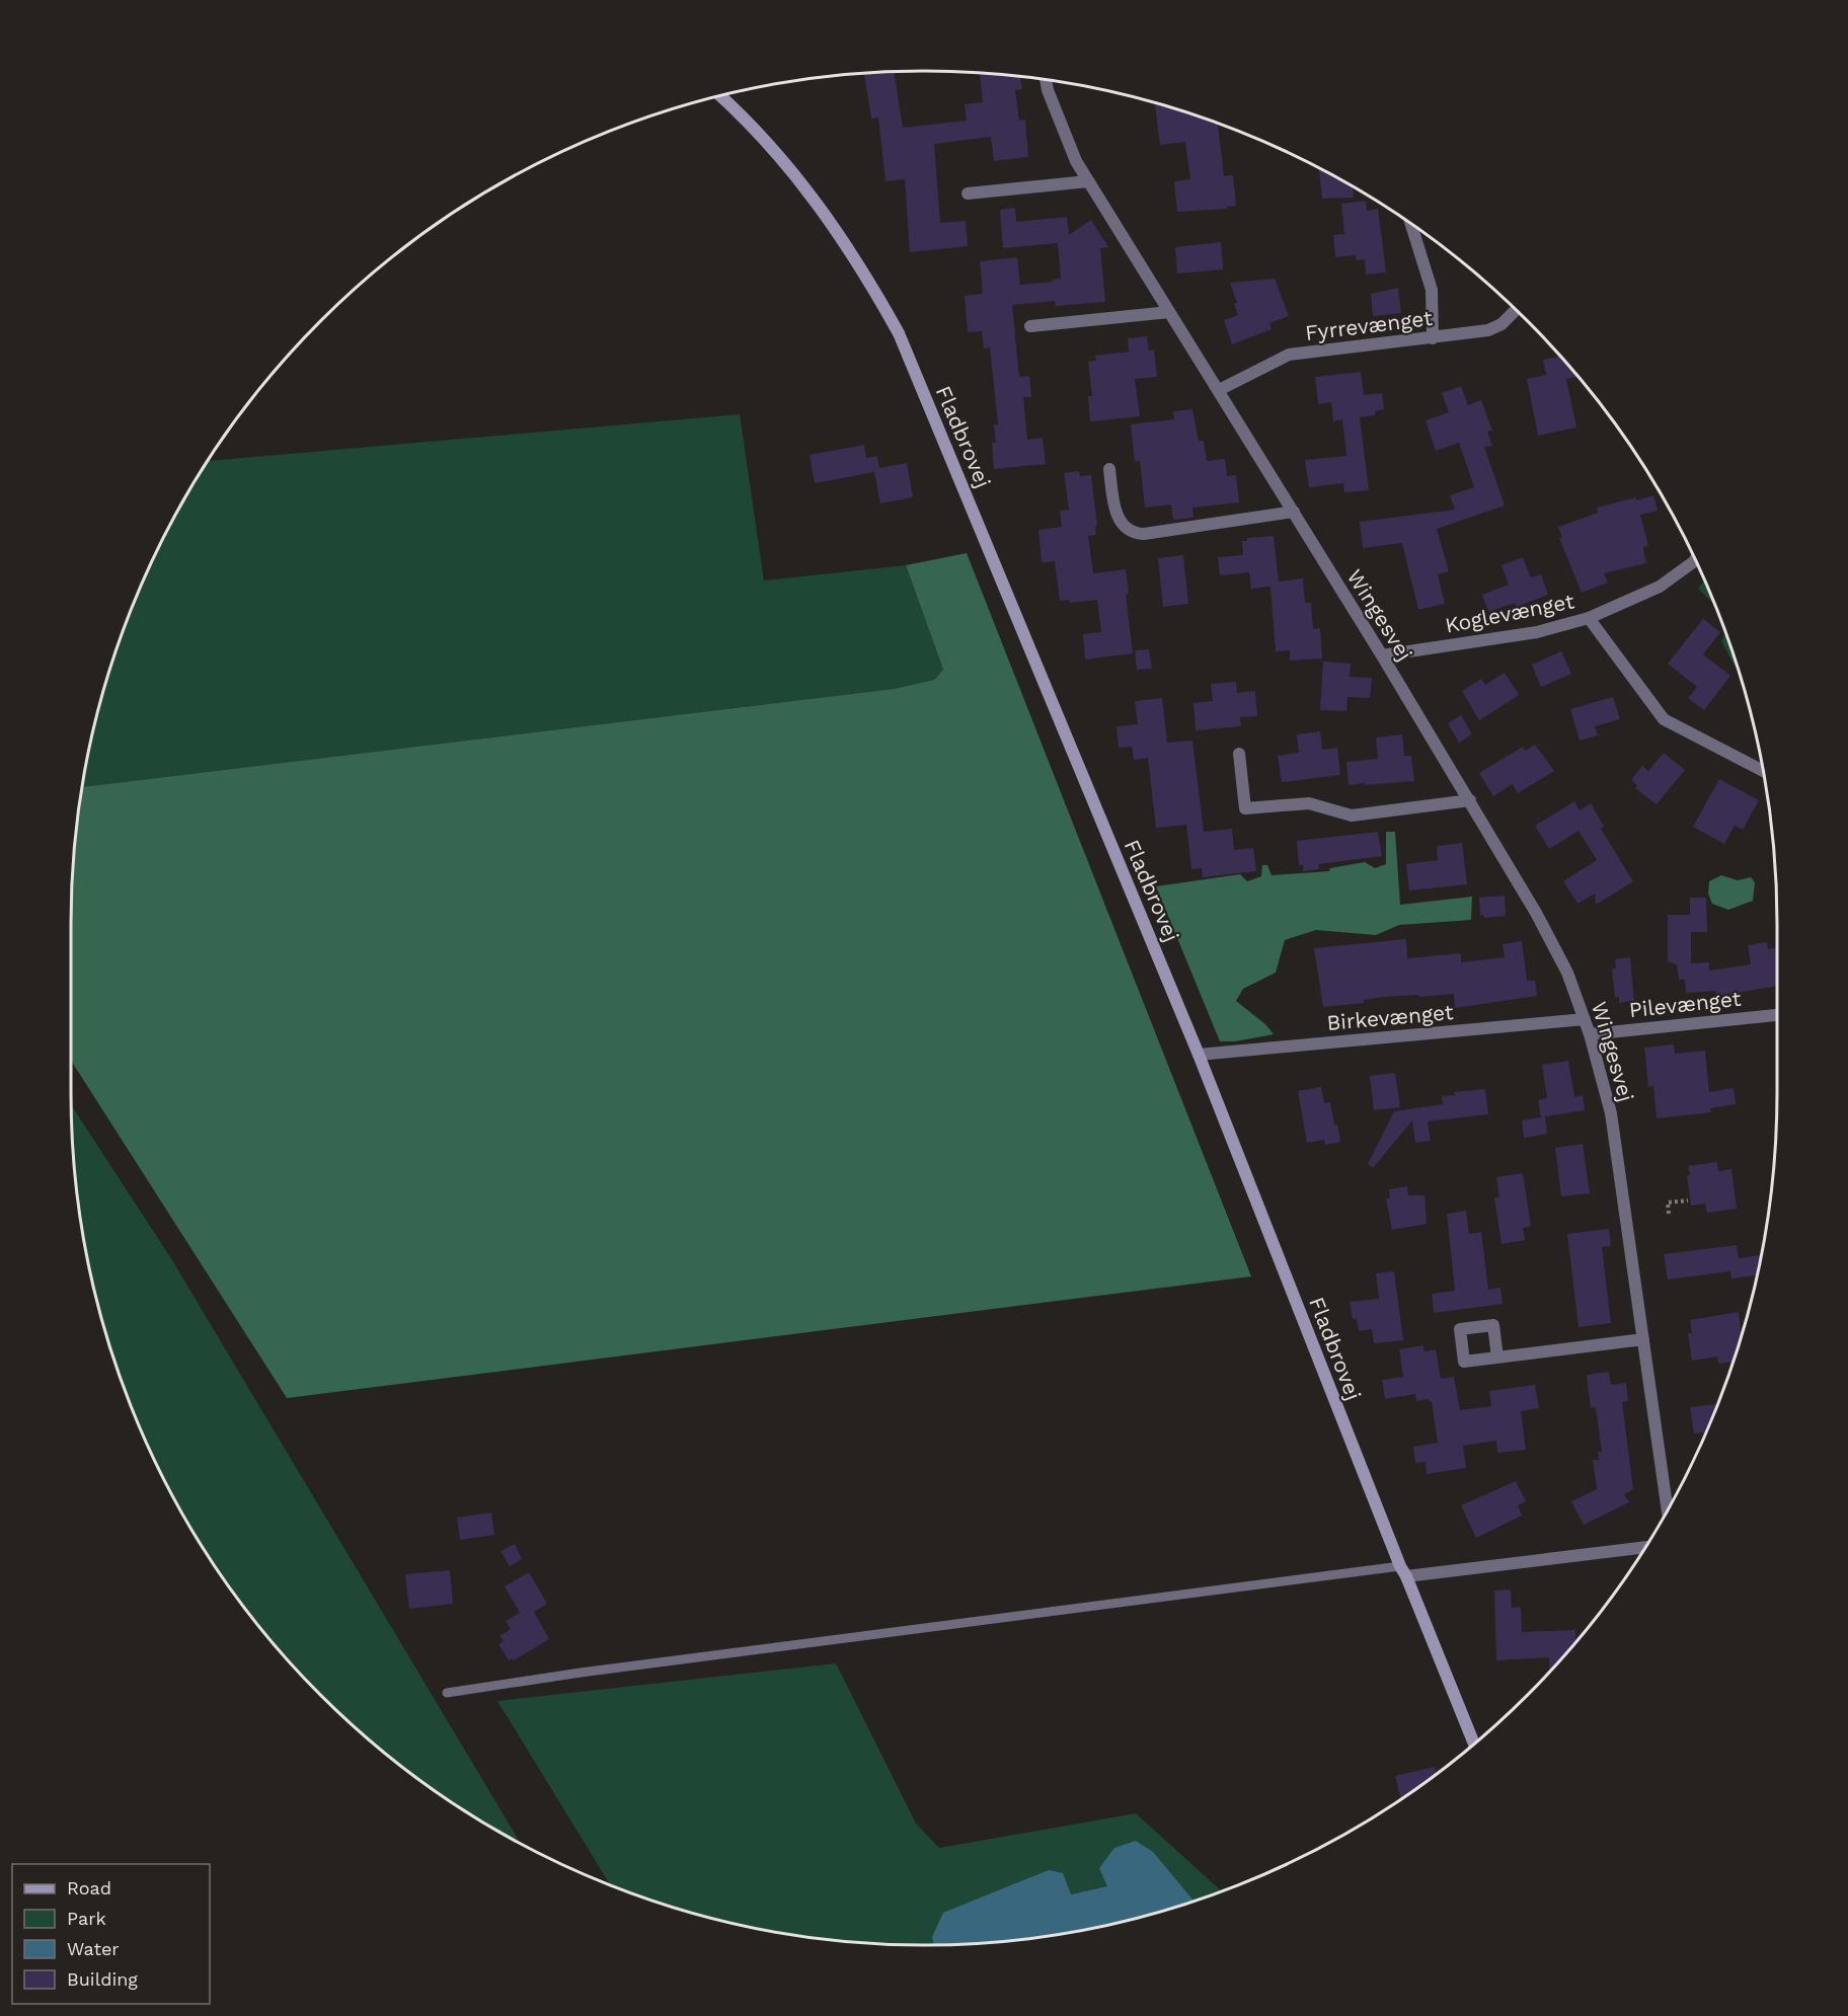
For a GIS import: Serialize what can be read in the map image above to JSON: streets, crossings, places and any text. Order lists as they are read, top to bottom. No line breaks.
{"streets":{"main road":["Fladbrovej"],"street":["Fyrrevænget","Koglevænget","Wingesvej","Pilevænget","Birkevænget"]},"crossings":[["Fyrrevænget","Wingesvej"],["Fladbrovej","Birkevænget"],["Koglevænget","Wingesvej"],["Wingesvej","Pilevænget"],["Wingesvej","Birkevænget"]],"legend":["Road","Park","Water","Building"]}
